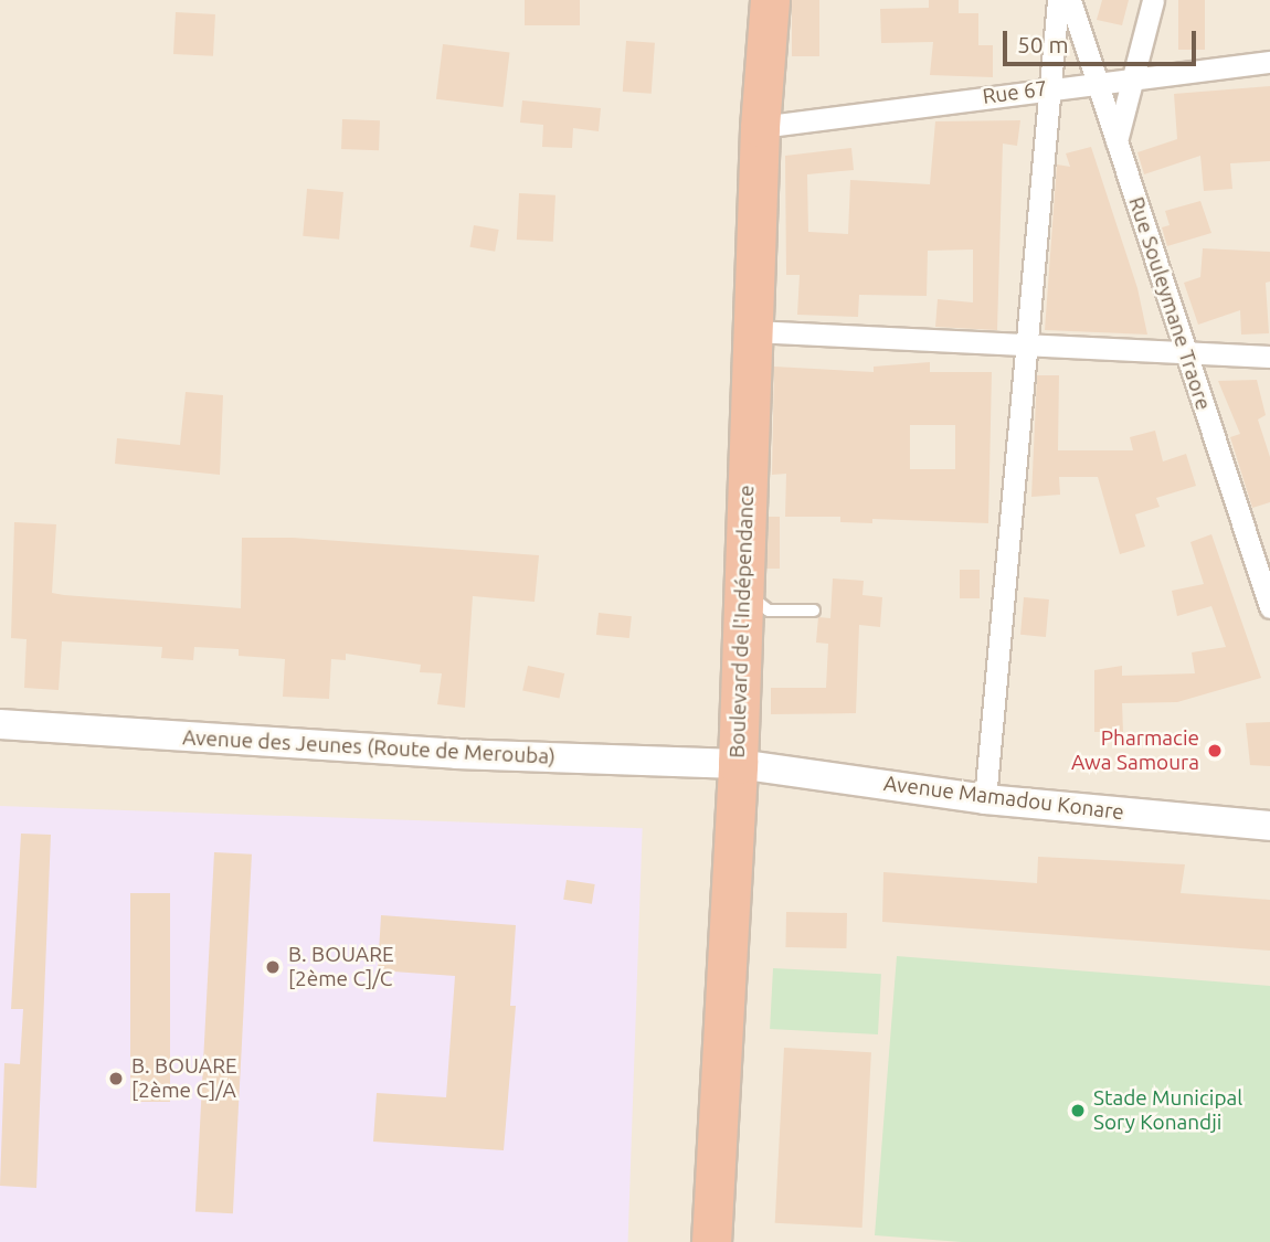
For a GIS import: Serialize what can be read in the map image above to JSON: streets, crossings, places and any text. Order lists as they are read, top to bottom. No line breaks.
{"streets":{"highway":["Boulevard de l'Indépendance"],"main road":["Avenue des Jeunes (Route de Merouba)","Avenue Mamadou Konare"],"street":["Rue 67","Rue Souleymane Traore"]},"crossings":[["Rue 67","Rue Souleymane Traore"],["Rue 67","Boulevard de l'Indépendance"],["Boulevard de l'Indépendance","Avenue des Jeunes (Route de Merouba)"],["Boulevard de l'Indépendance","Avenue Mamadou Konare"],["Avenue des Jeunes (Route de Merouba)","Avenue Mamadou Konare"]],"places":["Pharmacie Awa Samoura","B. BOUARE [2ème C]/C","B. BOUARE [2ème C]/A","Stade Municipal Sory Konandji"],"scale_bar":"50 m"}
